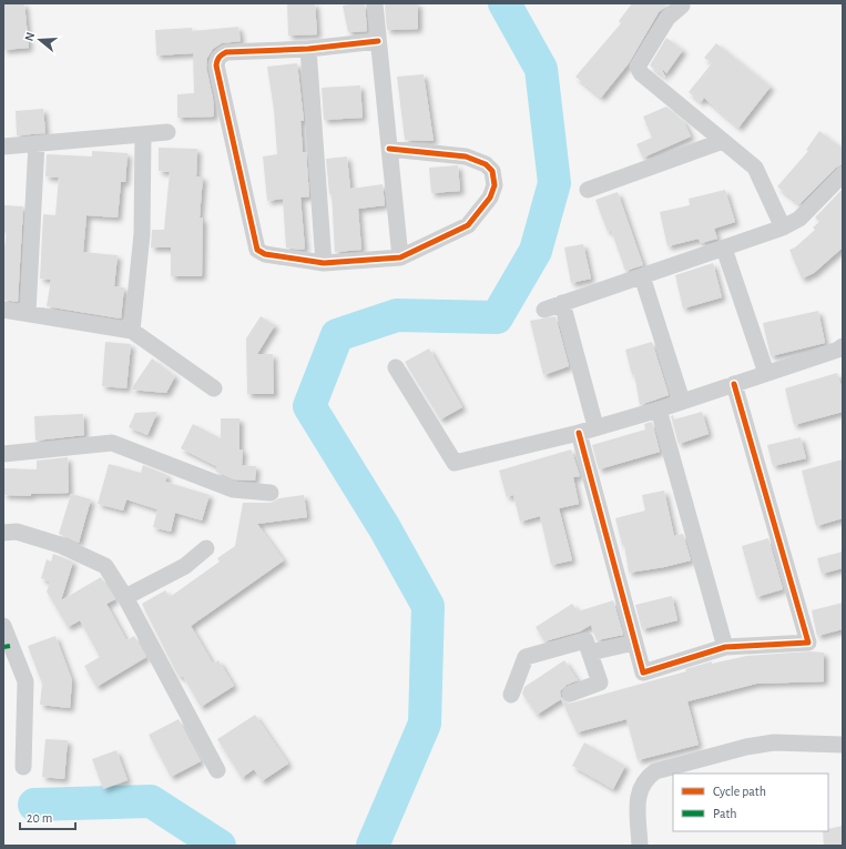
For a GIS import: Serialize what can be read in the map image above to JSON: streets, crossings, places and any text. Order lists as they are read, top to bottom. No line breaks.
{"legend":["Cycle path","Path"],"scale_bar":"20 m","north":"left"}
